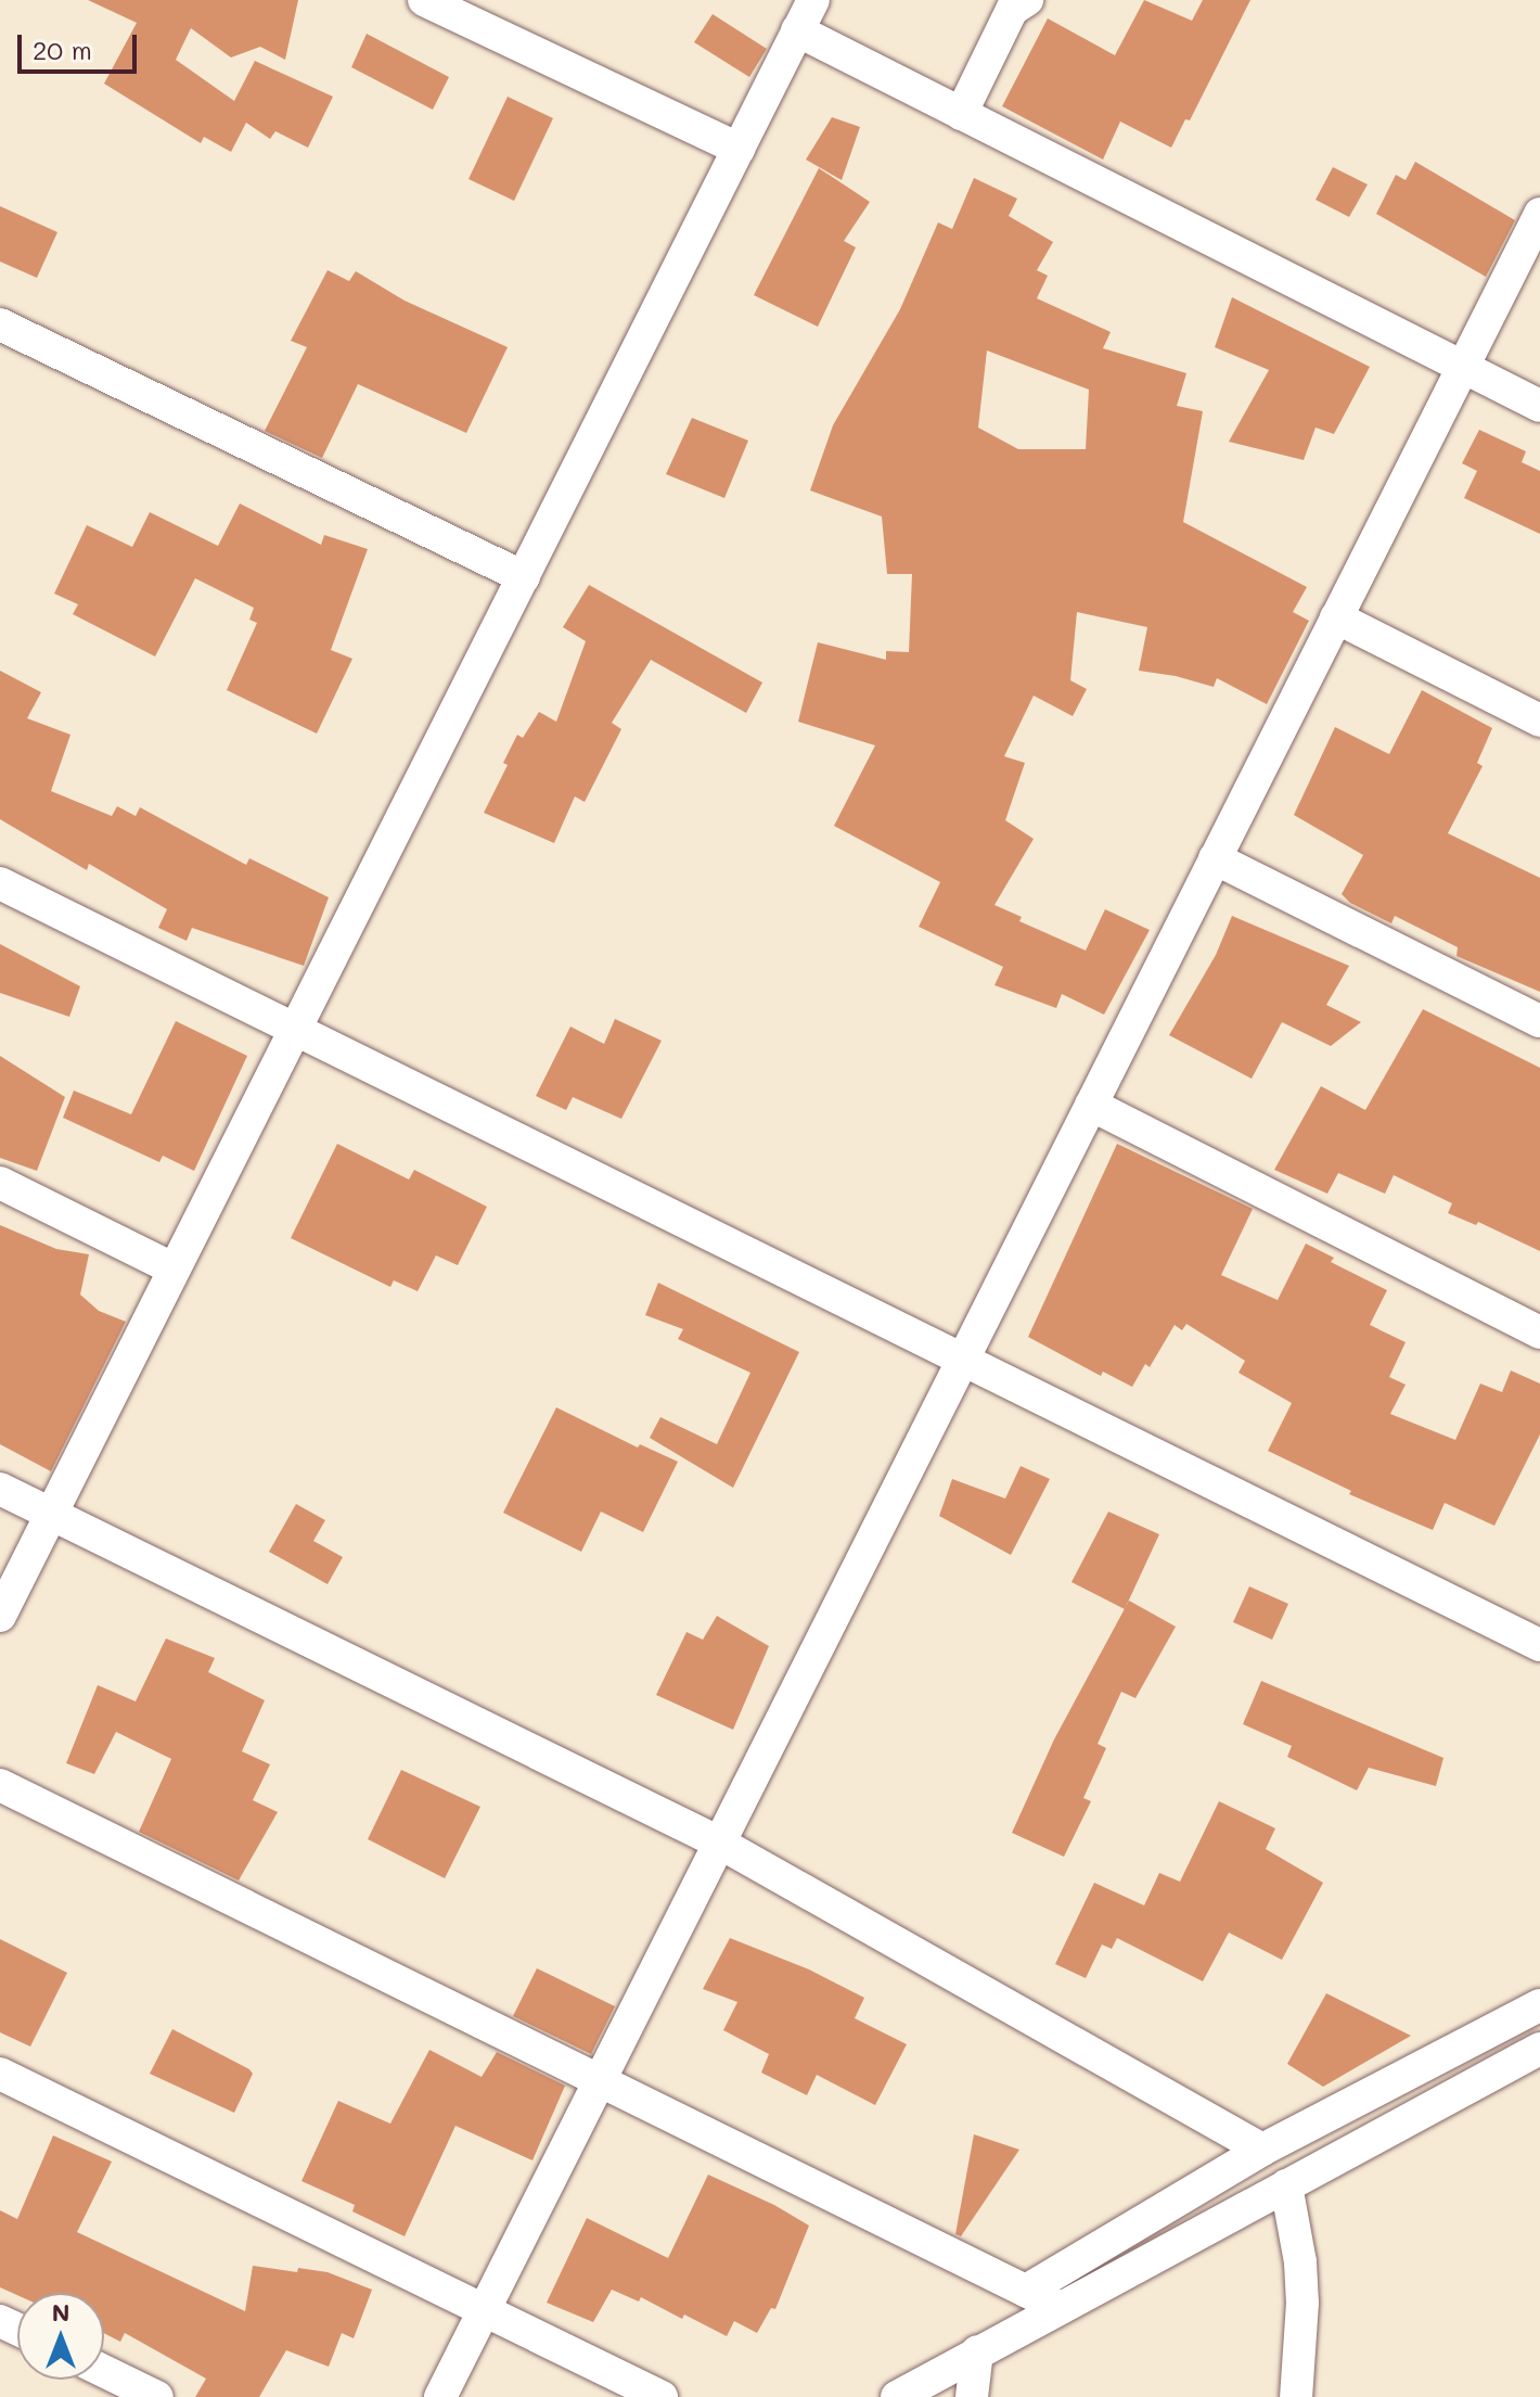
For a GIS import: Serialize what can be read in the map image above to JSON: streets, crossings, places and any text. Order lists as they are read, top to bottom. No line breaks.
{"scale_bar":"20 m","north":"top"}
